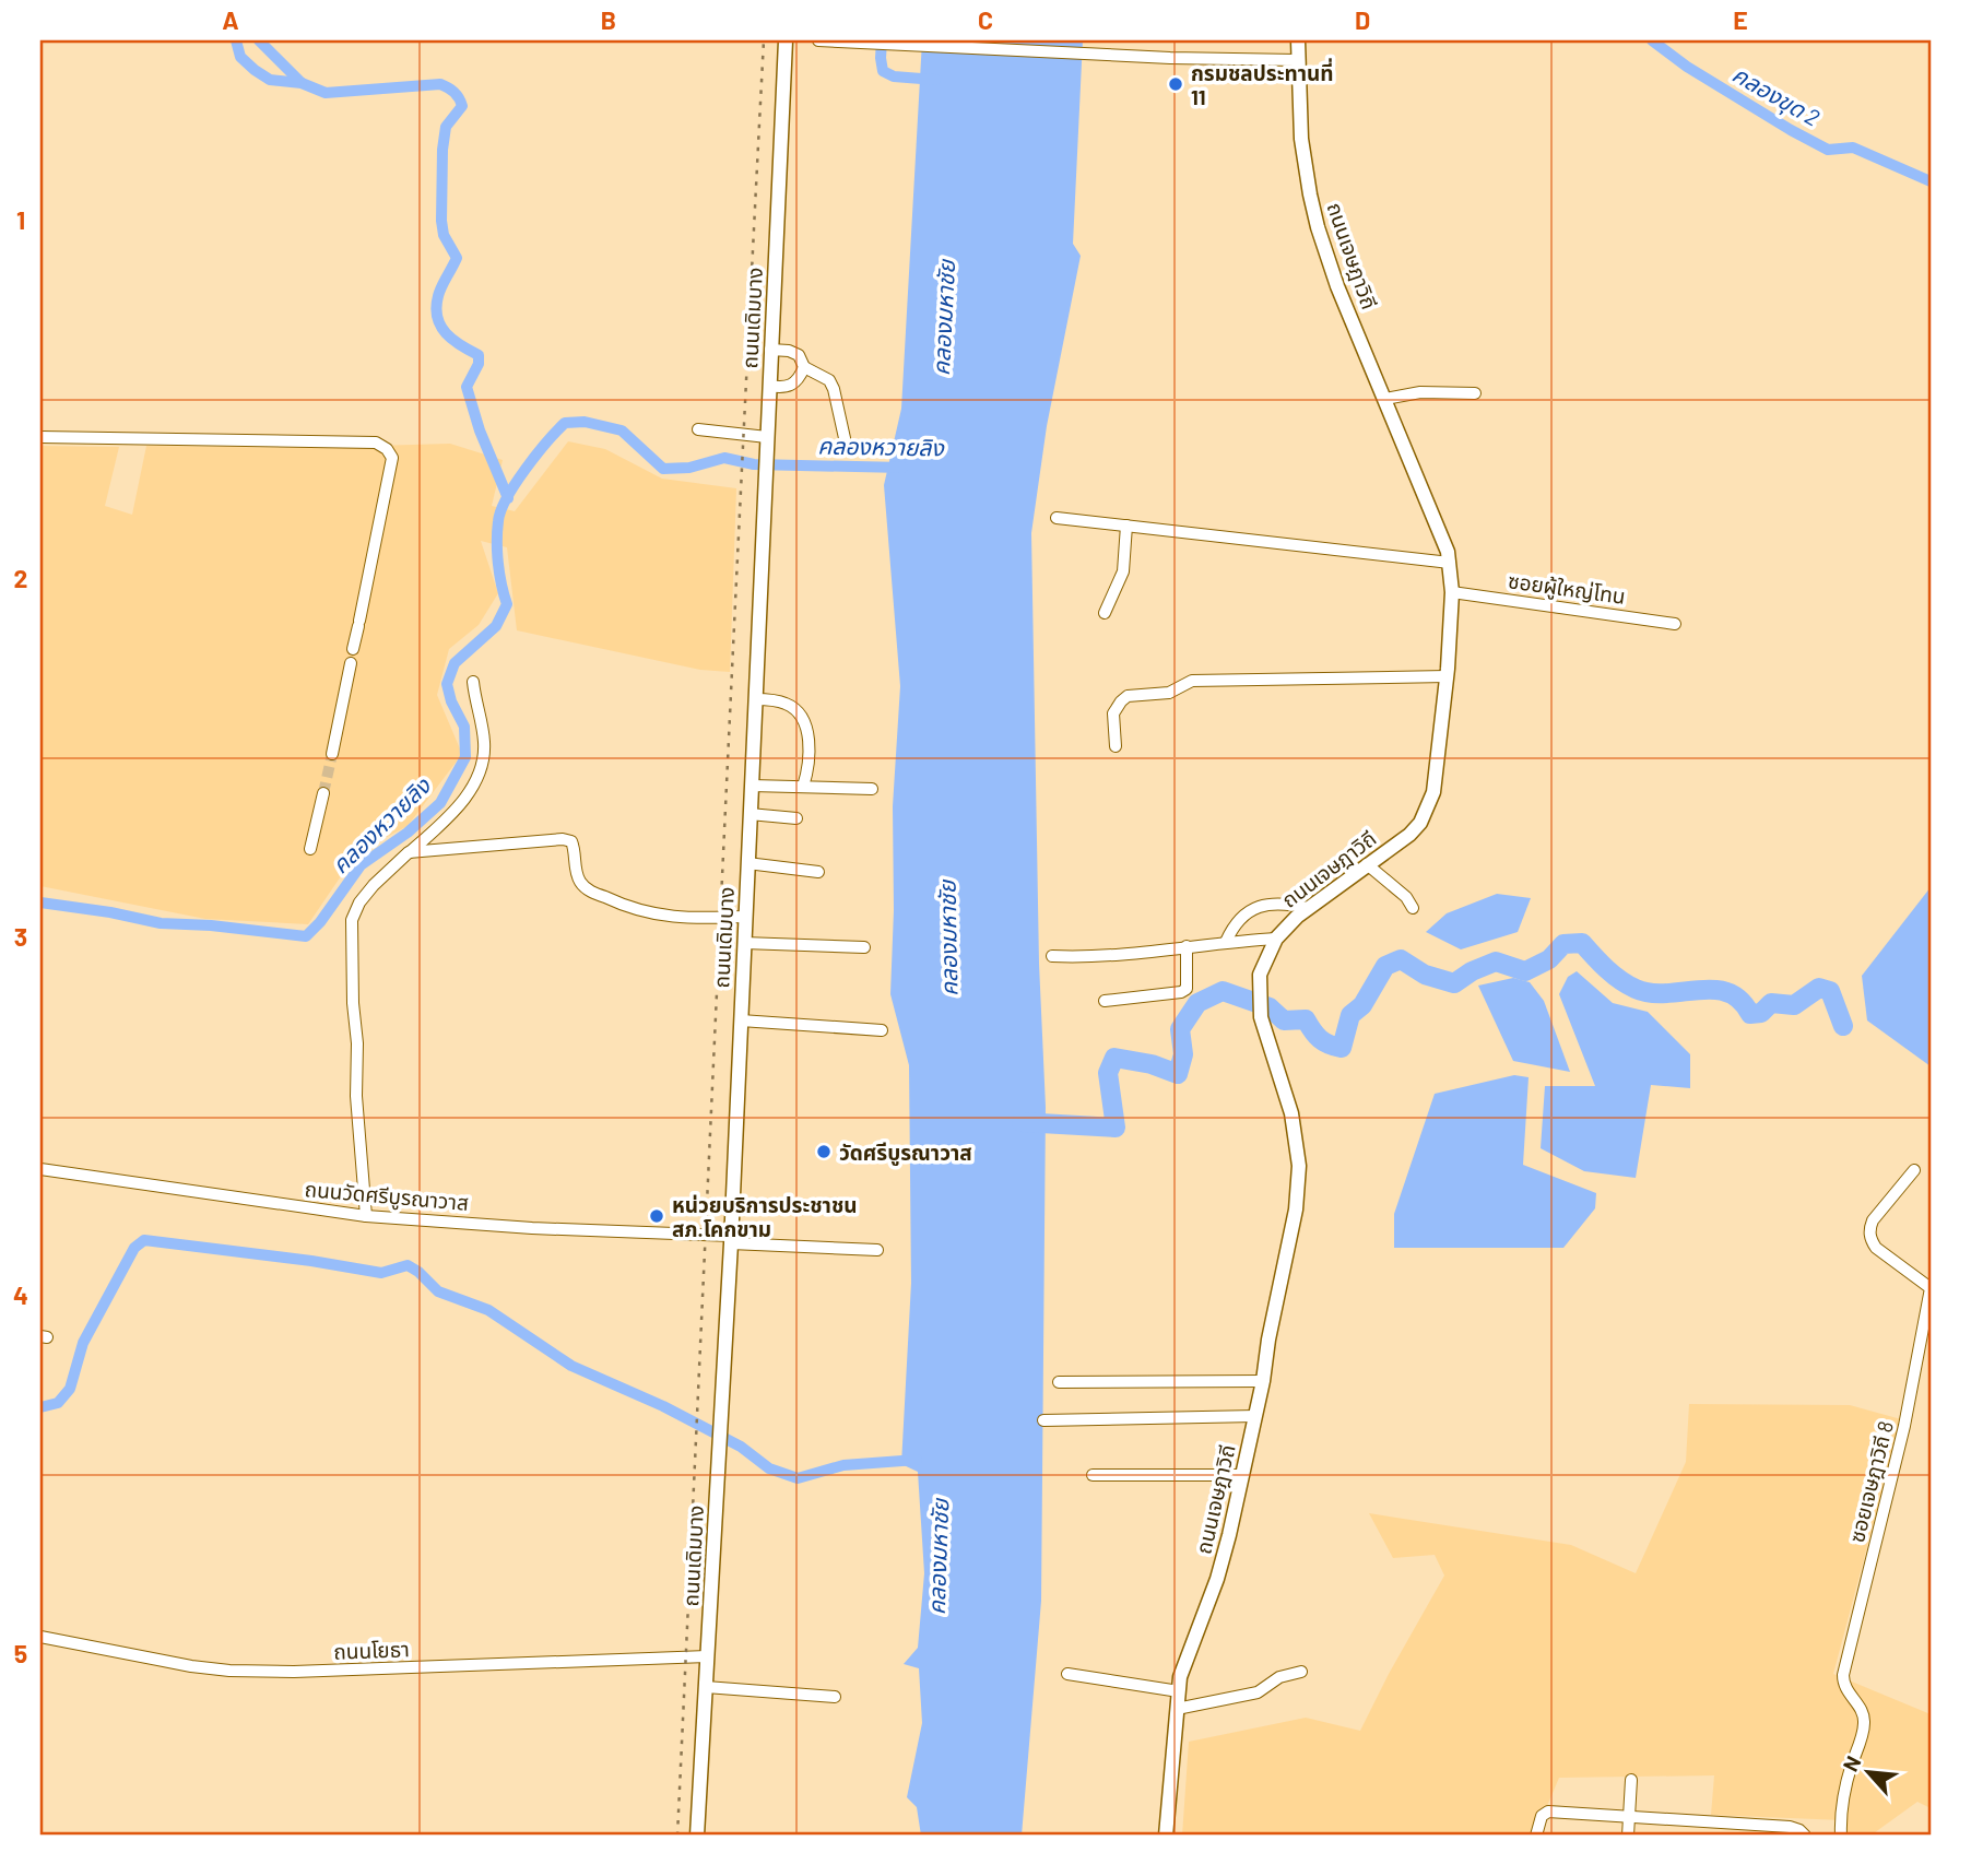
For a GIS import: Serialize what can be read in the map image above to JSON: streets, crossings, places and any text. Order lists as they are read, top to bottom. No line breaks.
{"streets":{"street":["ถนนเจษฎาวิถี","ถนนเดิมบาง","ซอยผู้ใหญ่โทน","ถนนวัดศรีบูรณาวาส","ซอยเจษฎาวิถี 8","ถนนโยธา"]},"crossings":[["ถนนเจษฎาวิถี","ซอยผู้ใหญ่โทน"],["ถนนเดิมบาง","ถนนวัดศรีบูรณาวาส"],["ถนนเดิมบาง","ถนนโยธา"]],"water":["คลองขุด 2","คลองมหาชัย","คลองหวายลิง"],"places":["กรมชลประทานที่ 11","วัดศรีบูรณาวาส","หน่วยบริการประชาชน สภ.โคกขาม"],"north":"top left","grid":{"columns":["A","B","C","D","E"],"rows":["1","2","3","4","5"]}}
